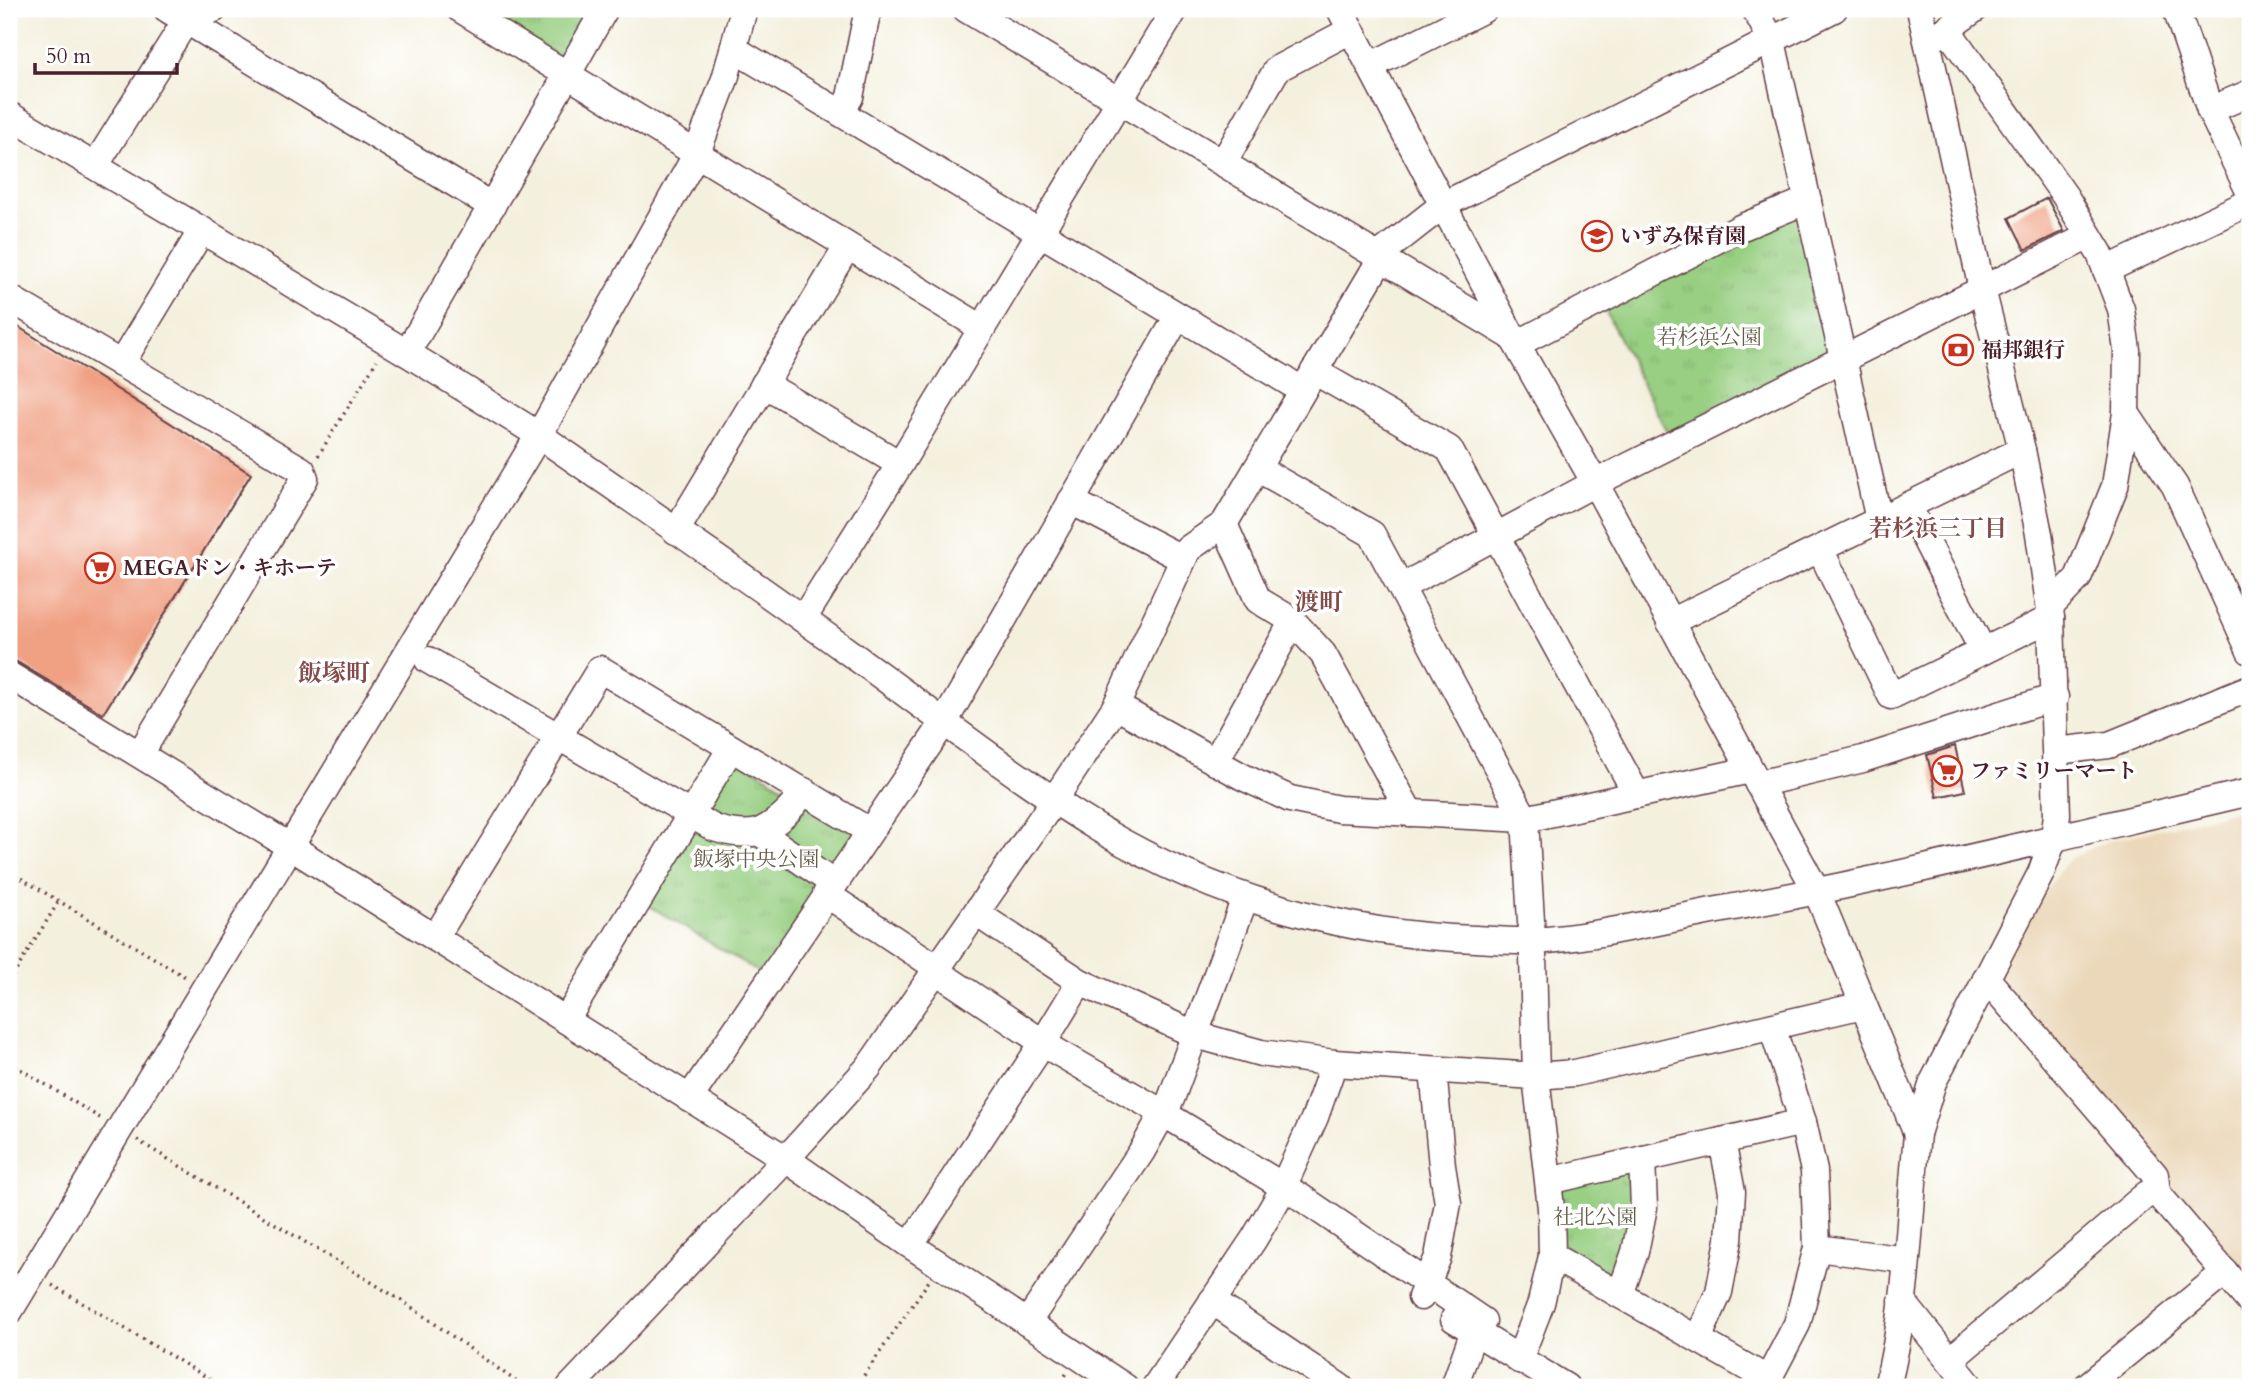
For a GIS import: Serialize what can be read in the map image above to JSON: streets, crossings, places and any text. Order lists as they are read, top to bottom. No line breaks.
{"districts":["若杉浜三丁目","渡町","飯塚町"],"parks":["若杉浜公園","飯塚中央公園","社北公園"],"places":{"school or university":["いずみ保育園"],"bank":["福邦銀行"],"supermarket":["MEGAドン・キホーテ","ファミリーマート"]},"scale_bar":"50 m"}
